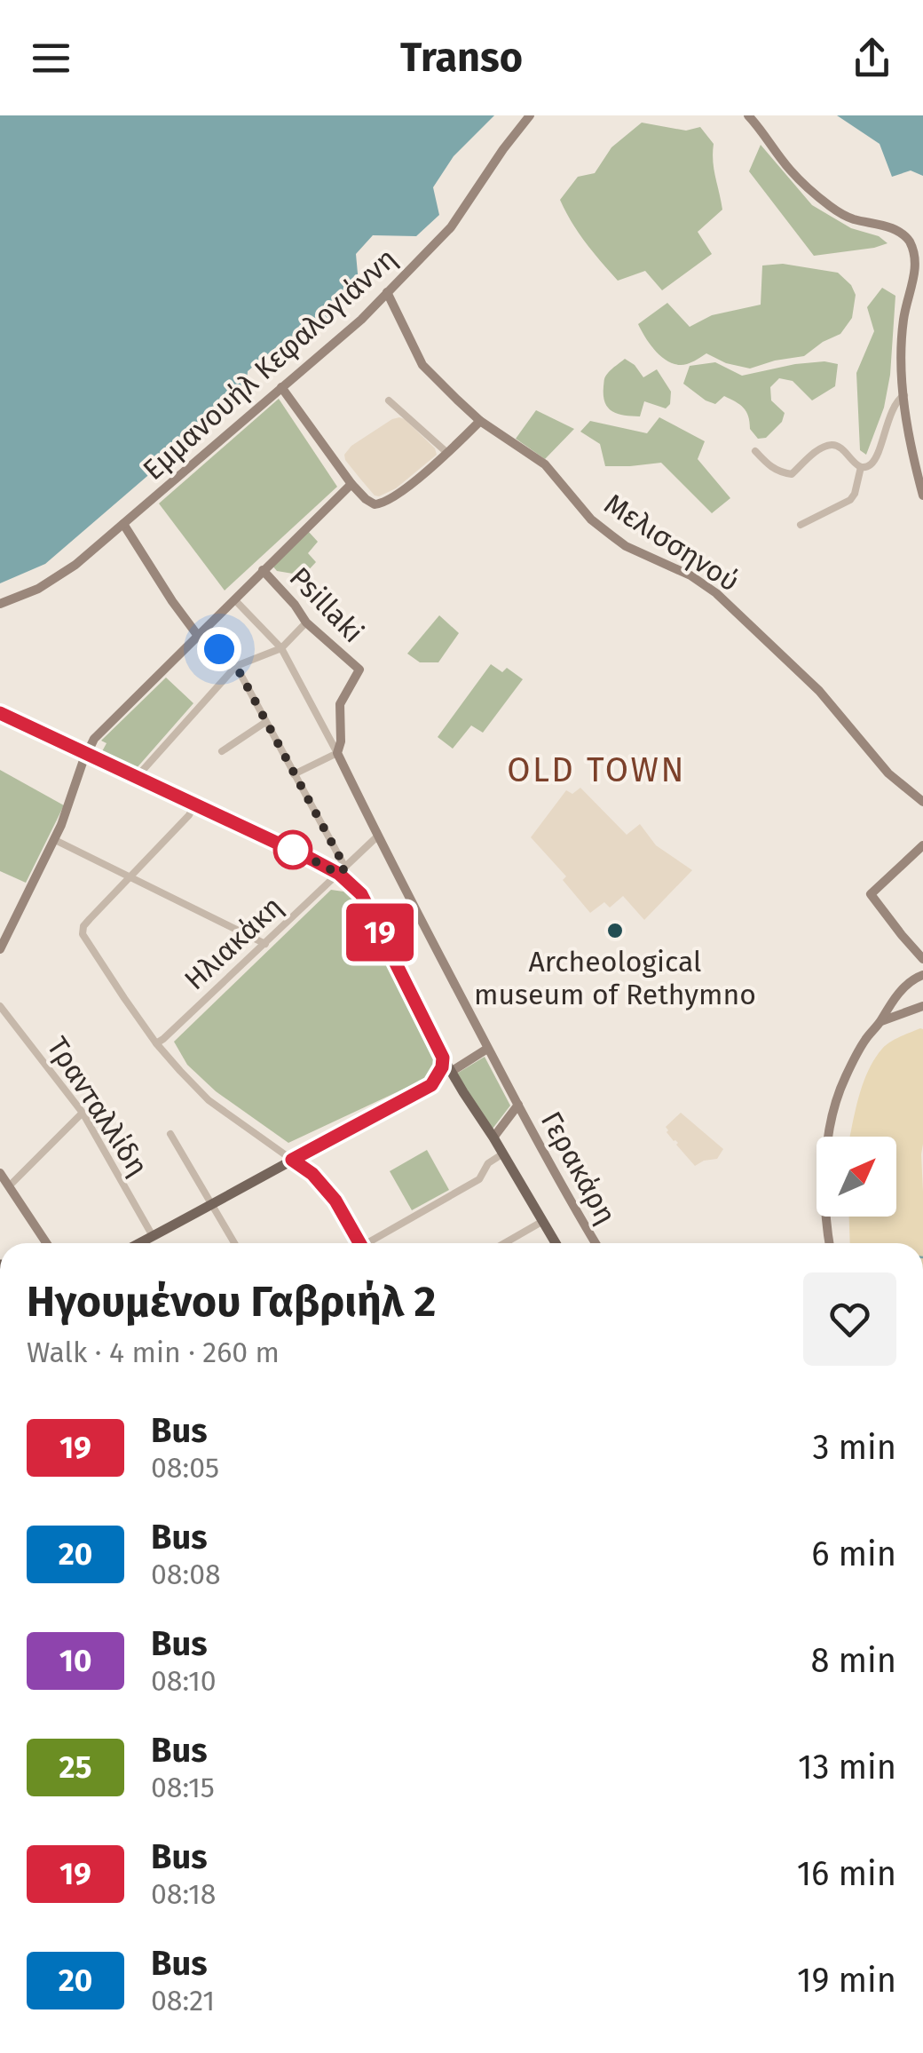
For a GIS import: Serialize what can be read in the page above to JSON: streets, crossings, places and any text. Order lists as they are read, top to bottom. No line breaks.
{"streets":{"street":["Εμμανουήλ Κεφαλογιάννη","Μελισσηνού","Psillaki","Ηλιακάκη","Τρανταλλίδη","Γερακάρη"]},"crossings":[["Εμμανουήλ Κεφαλογιάννη","Μελισσηνού"],["Psillaki","Γερακάρη"],["Ηλιακάκη","Γερακάρη"]],"districts":["OLD TOWN"],"places":["Archeological museum of Rethymno"],"lines":["bus line 19"],"north":"top right","page":{"header":"Transo","on_map":"19","heading":["Ηγουμένου Γαβριήλ 2","Walk · 4 min · 260 m"],"list":[{"mark":"19","name":"Bus","note":"08:05","value":"3 min"},{"mark":"20","name":"Bus","note":"08:08","value":"6 min"},{"mark":"10","name":"Bus","note":"08:10","value":"8 min"},{"mark":"25","name":"Bus","note":"08:15","value":"13 min"},{"mark":"19","name":"Bus","note":"08:18","value":"16 min"},{"mark":"20","name":"Bus","note":"08:21","value":"19 min"}]}}
